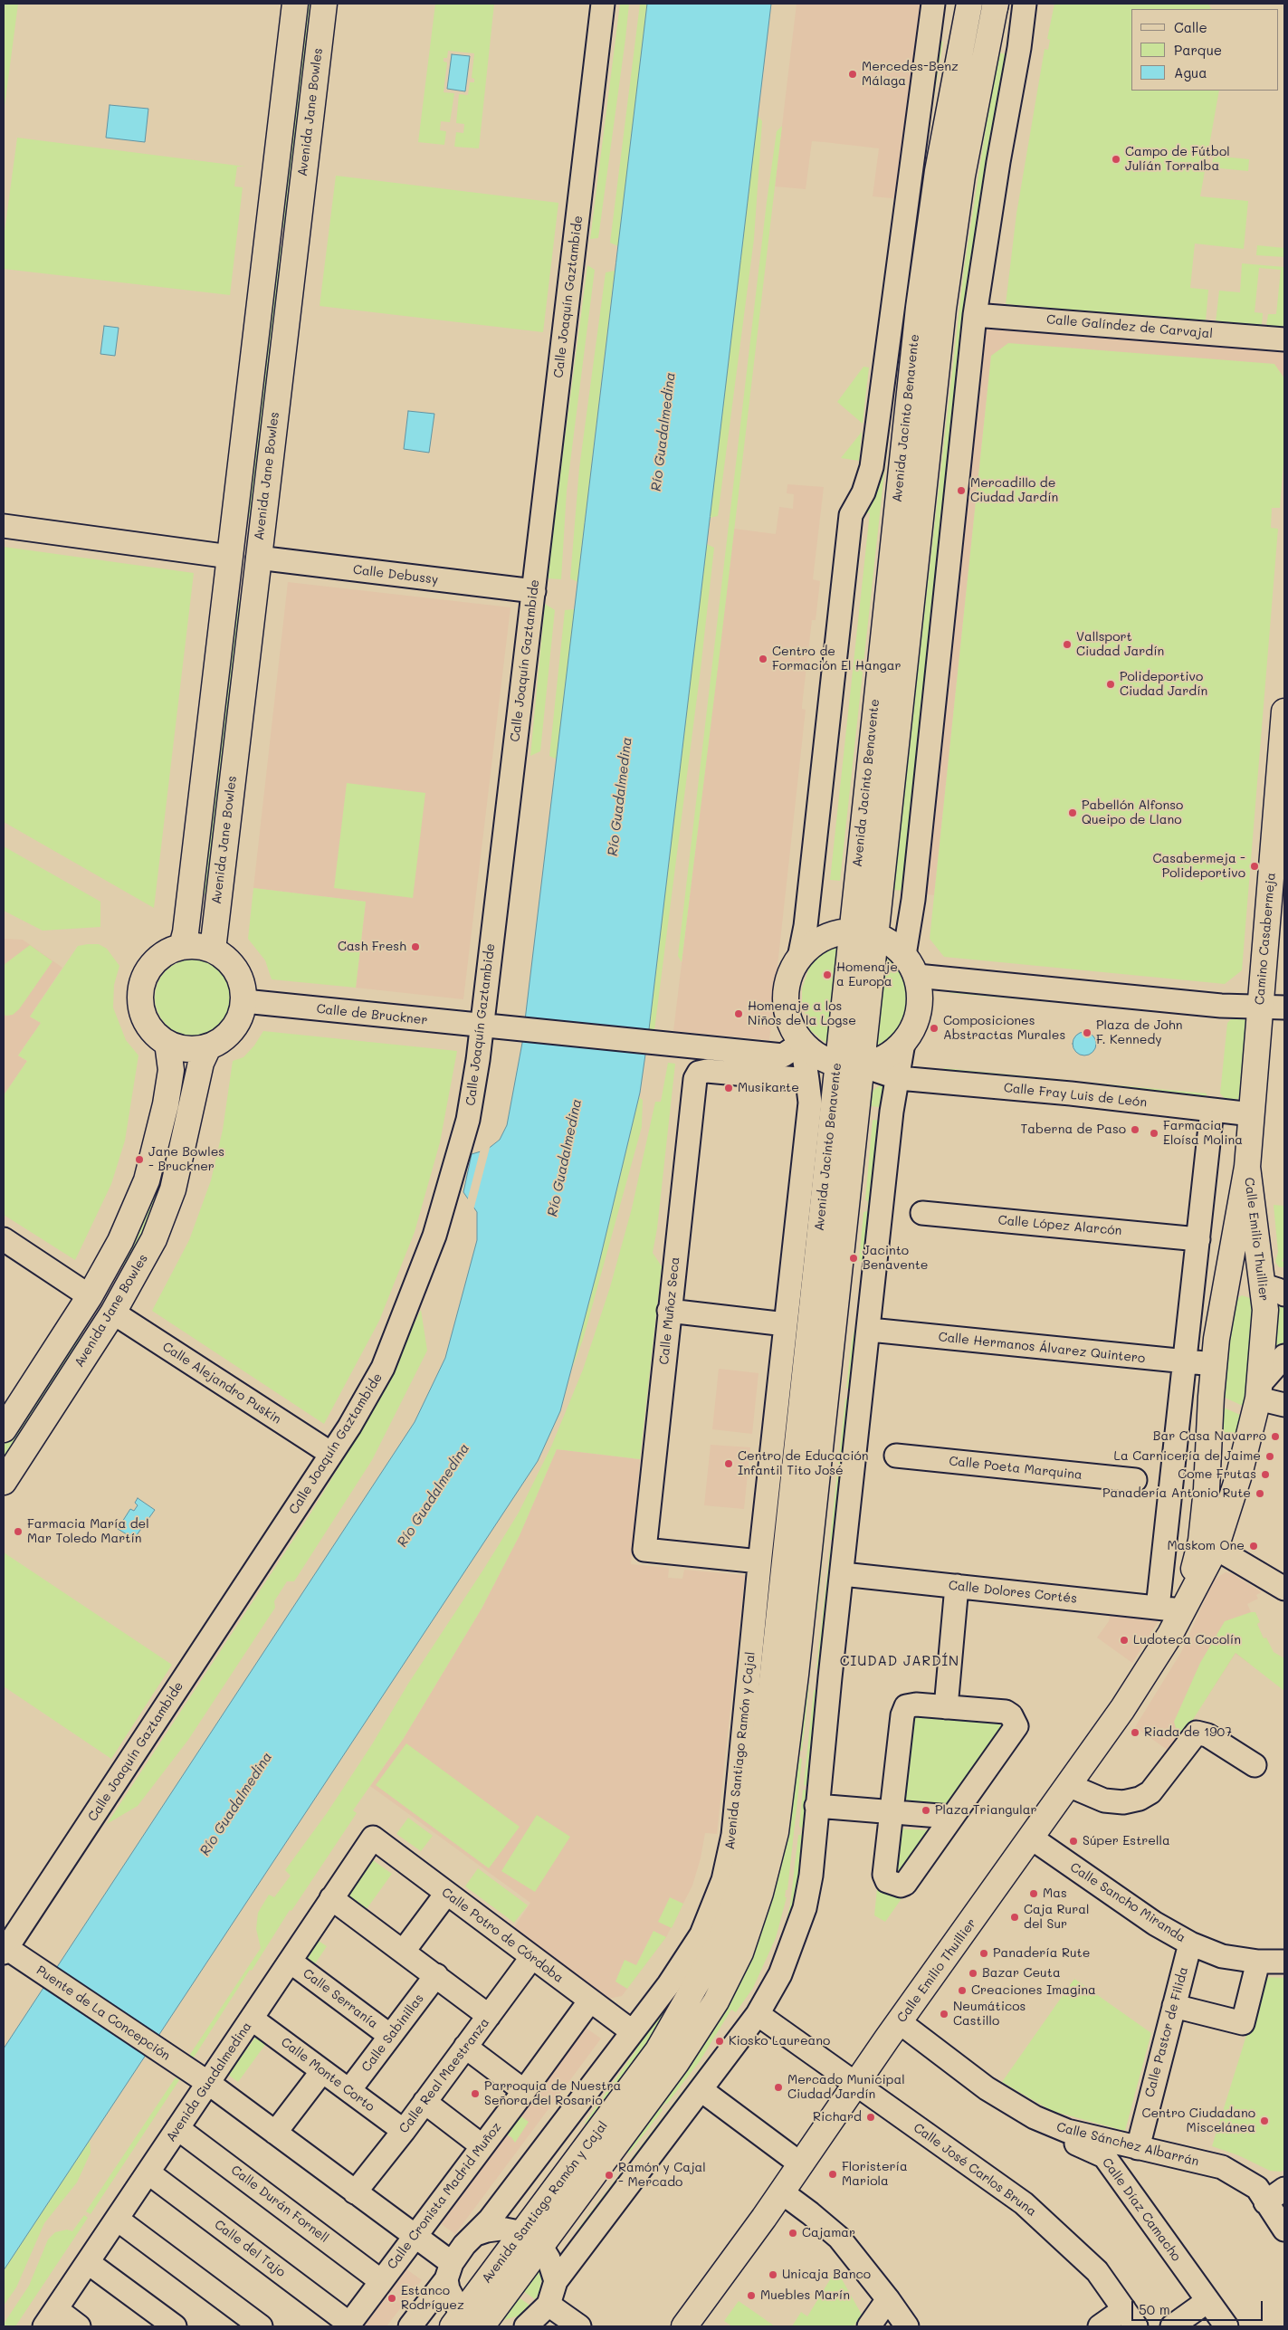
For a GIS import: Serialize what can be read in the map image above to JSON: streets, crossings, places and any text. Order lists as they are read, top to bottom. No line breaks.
{"streets":{"main road":["Avenida Jane Bowles","Avenida Jacinto Benavente","Camino Casabermeja","Calle Emilio Thuillier","Avenida Santiago Ramón y Cajal"],"street":["Calle Joaquín Gaztambide","Calle Galíndez de Carvajal","Calle Debussy","Calle de Bruckner","Calle Fray Luis de León","Calle López Alarcón","Calle Muñoz Seca","Calle Hermanos Álvarez Quintero","Calle Alejandro Puskin","Calle Poeta Marquina","Calle Dolores Cortés","Calle Sancho Miranda","Calle Potro de Córdoba","Calle Serranía","Puente de La Concepción","Calle Pastor de Filida","Calle Sabinillas","Calle Monte Corto","Calle Real Maestranza","Avenida Guadalmedina","Calle Sánchez Albarrán","Calle José Carlos Bruna","Calle Cronista Madrid Muñoz","Calle Durán Fornell","Calle Díaz Camacho","Calle del Tajo"]},"crossings":[["Avenida Jane Bowles","Calle Debussy"],["Avenida Jane Bowles","Calle de Bruckner"],["Avenida Jane Bowles","Calle Alejandro Puskin"],["Calle Joaquín Gaztambide","Calle Debussy"],["Calle Joaquín Gaztambide","Calle de Bruckner"],["Calle Joaquín Gaztambide","Calle Alejandro Puskin"],["Calle Joaquín Gaztambide","Puente de La Concepción"],["Avenida Jacinto Benavente","Calle de Bruckner"],["Avenida Jacinto Benavente","Calle Fray Luis de León"],["Avenida Jacinto Benavente","Calle Muñoz Seca"],["Avenida Jacinto Benavente","Avenida Santiago Ramón y Cajal"],["Camino Casabermeja","Calle Fray Luis de León"],["Camino Casabermeja","Calle Emilio Thuillier"],["Calle Emilio Thuillier","Calle Hermanos Álvarez Quintero"],["Calle Emilio Thuillier","Calle Dolores Cortés"],["Calle Emilio Thuillier","Calle Sancho Miranda"],["Calle Emilio Thuillier","Calle Sánchez Albarrán"],["Calle Emilio Thuillier","Calle José Carlos Bruna"],["Calle Muñoz Seca","Avenida Santiago Ramón y Cajal"],["Avenida Santiago Ramón y Cajal","Calle Potro de Córdoba"],["Avenida Santiago Ramón y Cajal","Puente de La Concepción"],["Calle Sancho Miranda","Calle Pastor de Filida"],["Calle Potro de Córdoba","Calle Real Maestranza"],["Calle Potro de Córdoba","Avenida Guadalmedina"],["Calle Potro de Córdoba","Calle Cronista Madrid Muñoz"],["Calle Serranía","Calle Sabinillas"],["Calle Serranía","Avenida Guadalmedina"],["Puente de La Concepción","Calle Real Maestranza"],["Puente de La Concepción","Avenida Guadalmedina"],["Puente de La Concepción","Calle Cronista Madrid Muñoz"],["Calle Pastor de Filida","Calle Sánchez Albarrán"],["Calle Sabinillas","Calle Monte Corto"],["Calle Monte Corto","Calle Real Maestranza"],["Calle Monte Corto","Avenida Guadalmedina"],["Avenida Guadalmedina","Calle Durán Fornell"],["Avenida Guadalmedina","Calle del Tajo"],["Calle Sánchez Albarrán","Calle Díaz Camacho"],["Calle Cronista Madrid Muñoz","Calle Durán Fornell"],["Calle Cronista Madrid Muñoz","Calle del Tajo"]],"districts":["CIUDAD JARDÍN"],"water":["Río Guadalmedina"],"places":["Mercedes-Benz Málaga","Campo de Fútbol Julíán Torralba","Mercadillo de Ciudad Jardín","Vallsport Ciudad Jardín","Centro de Formación El Hangar","Polideportivo Ciudad Jardín","Pabellón Alfonso Queipo de Llano","Casabermeja - Polideportivo","Cash Fresh","Homenaje a Europa","Homenaje a los Niños de la Logse","Composiciones Abstractas Murales","Plaza de John F. Kennedy","Musikarte","Taberna de Paso","Farmacia Eloísa Molina","Jane Bowles - Bruckner","Jacinto Benavente","Bar Casa Navarro","La Carnicería de Jaime","Centro de Educación Infantil Tito José","Come Frutas","Panadería Antonio Rute","Farmacia María del Mar Toledo Martín","Maskom One","Ludoteca Cocolín","Riada de 1907","Plaza Triangular","Súper Estrella","Mas","Caja Rural del Sur","Panadería Rute","Bazar Ceuta","Creaciones Imagina","Neumáticos Castillo","Kiosko Laureano","Mercado Municipal Ciudad Jardín","Parroquia de Nuestra Señora del Rosario","Richard","Centro Ciudadano Miscelánea","Floristería Mariola","Ramón y Cajal - Mercado","Cajamar","Unicaja Banco","Muebles Marín","Estanco Rodríguez"],"legend":["Calle","Parque","Agua"],"scale_bar":"50 m"}
